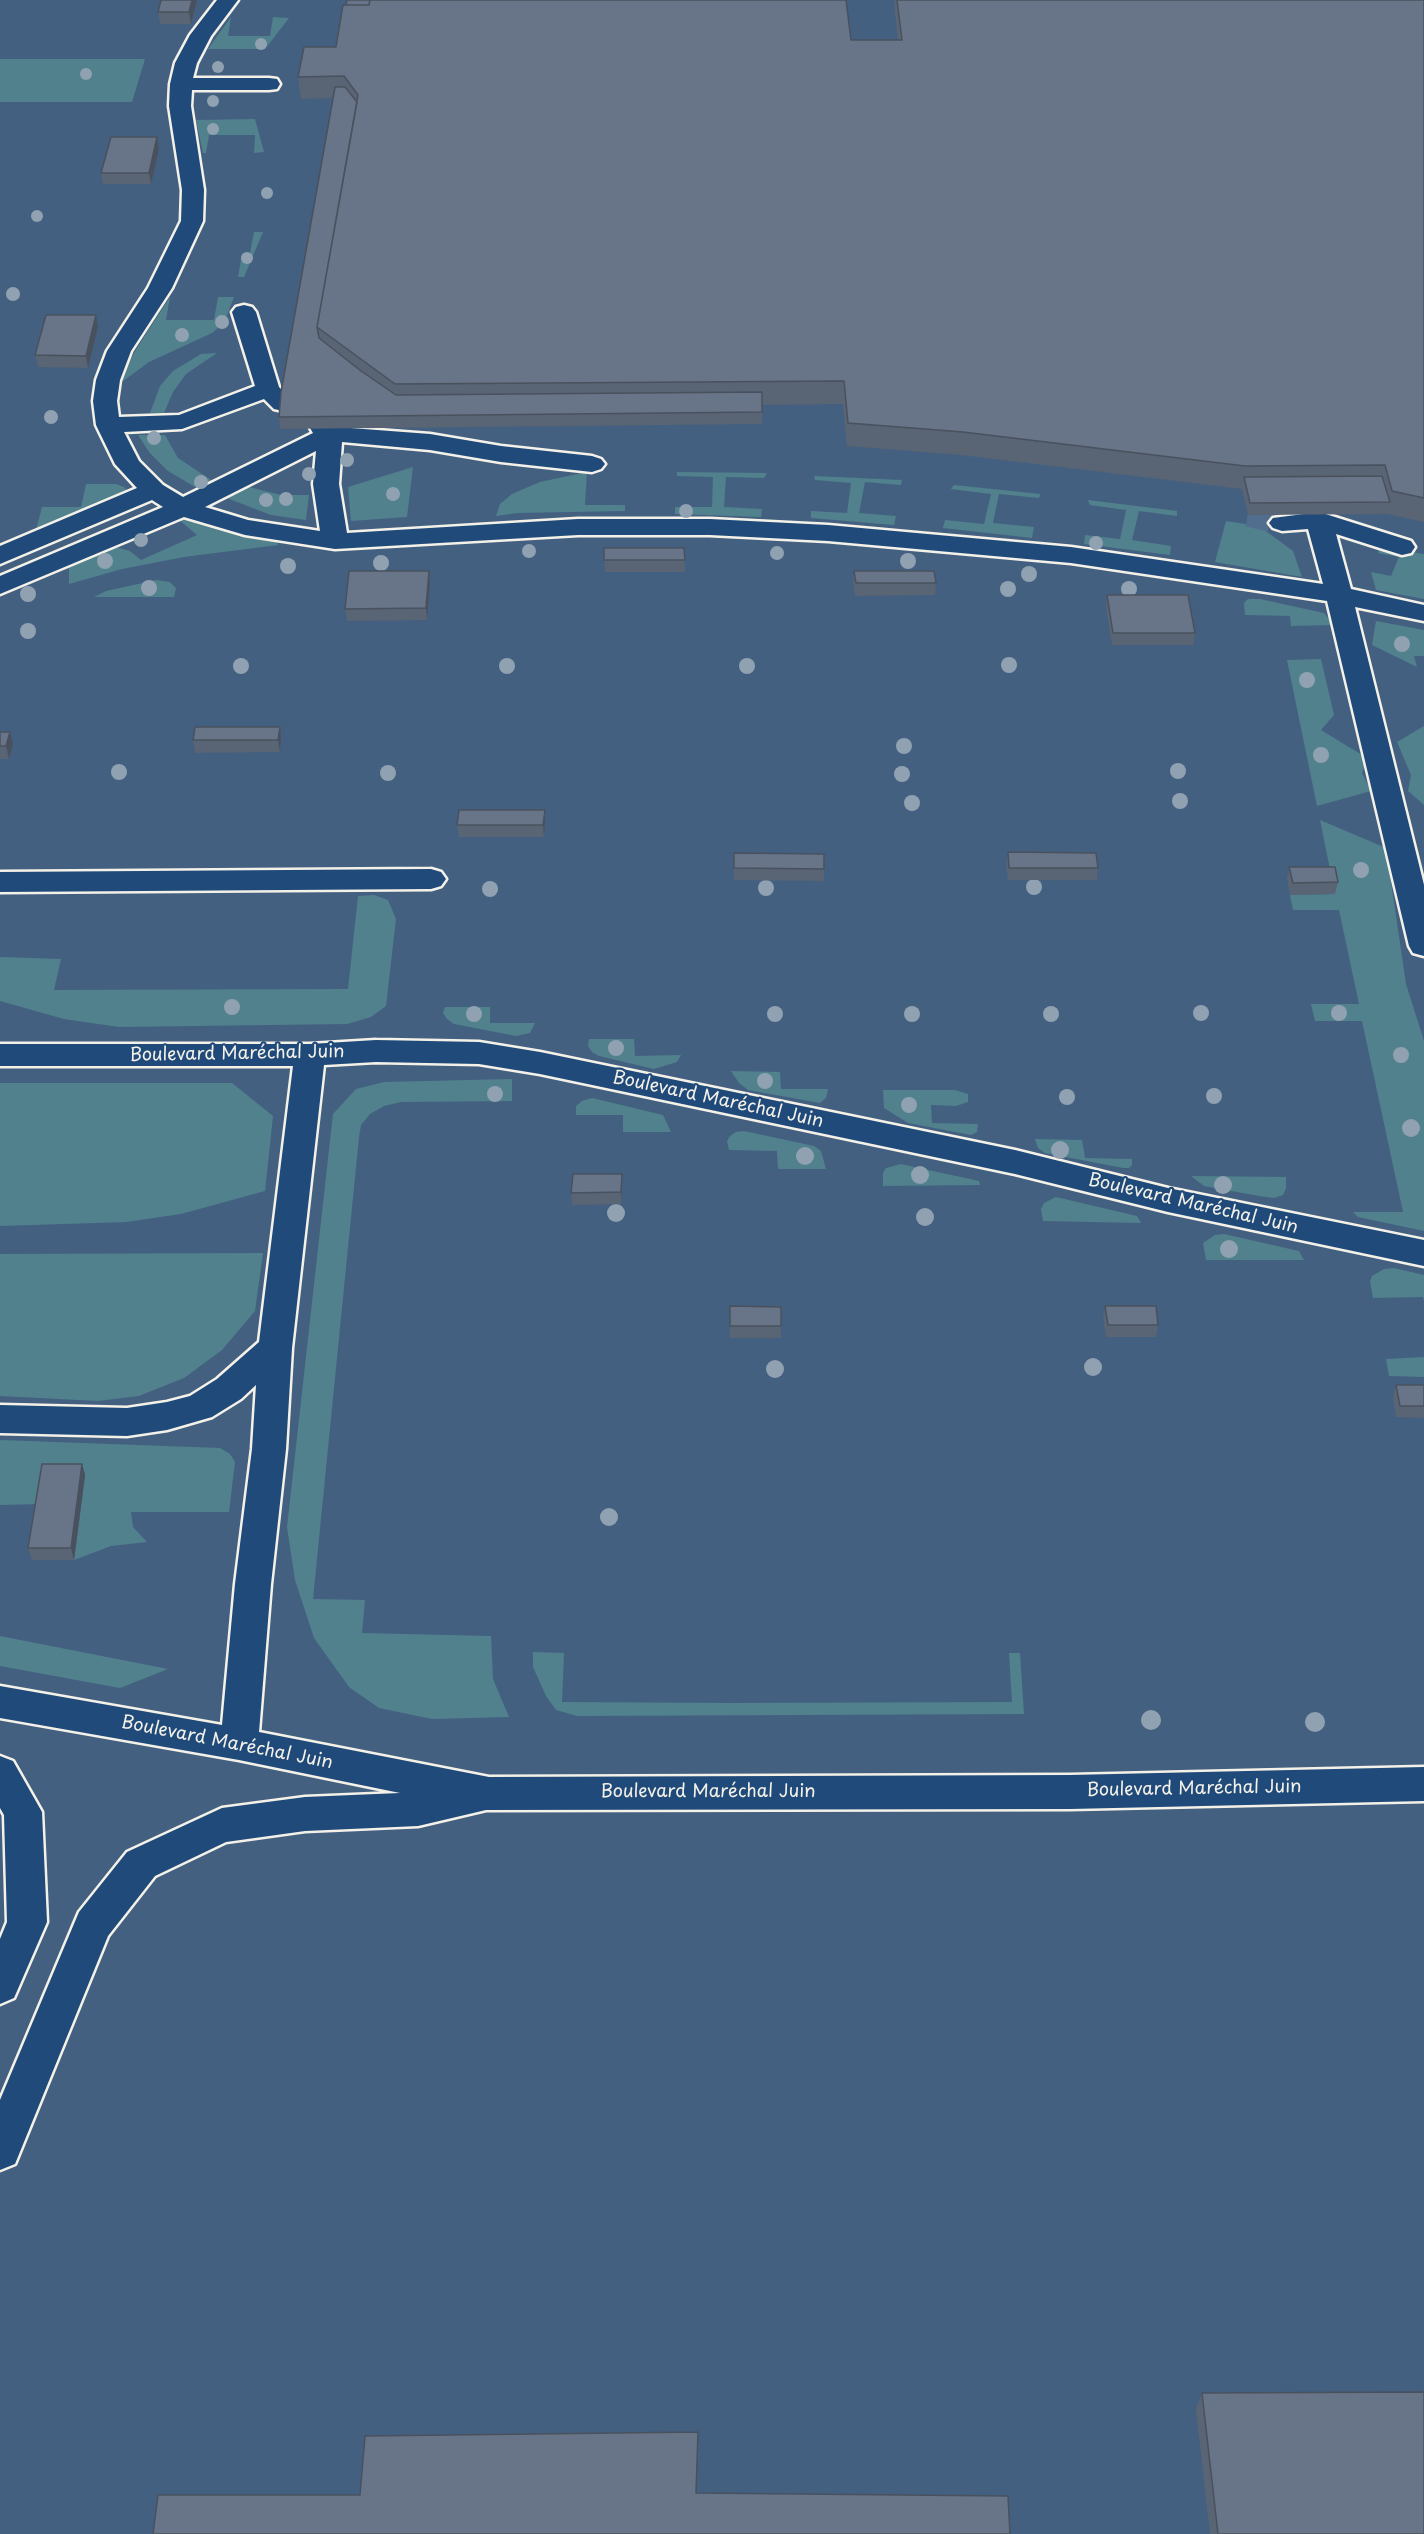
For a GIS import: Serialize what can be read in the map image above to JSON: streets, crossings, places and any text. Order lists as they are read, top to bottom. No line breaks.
{"streets":{"street":["Boulevard Maréchal Juin"]}}
